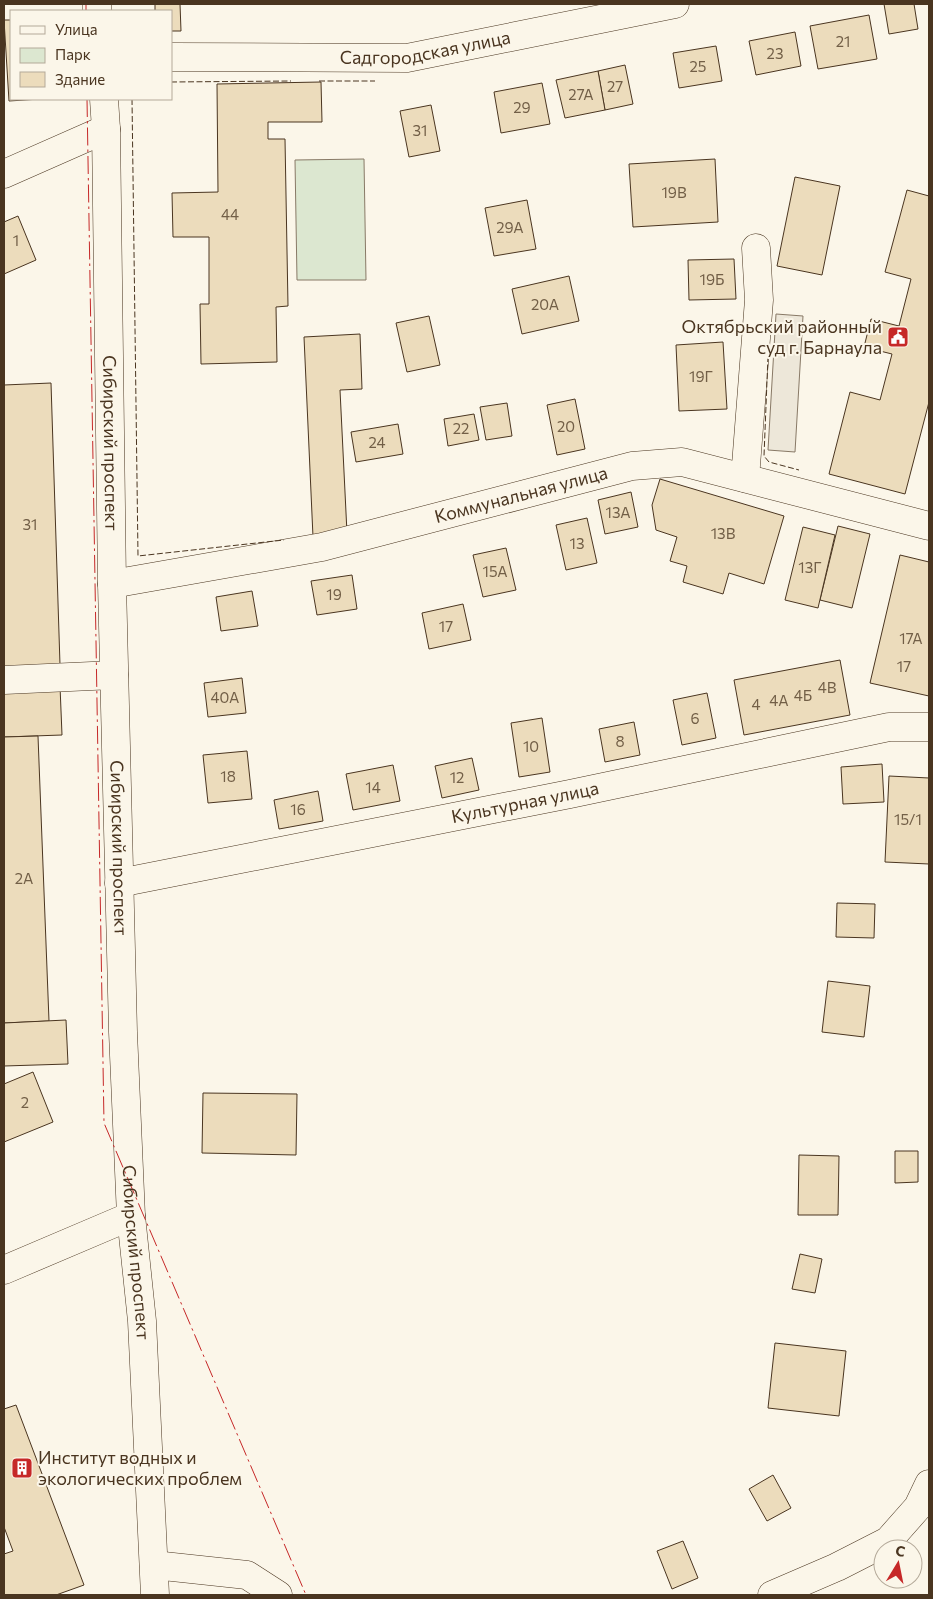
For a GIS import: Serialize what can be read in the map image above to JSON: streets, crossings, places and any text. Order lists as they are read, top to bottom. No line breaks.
{"streets":{"street":["Садгородская улица","Сибирский проспект","Коммунальная улица","Культурная улица"]},"crossings":[["Сибирский проспект","Коммунальная улица"],["Сибирский проспект","Культурная улица"]],"places":{"public building":["Октябрьский районный суд г. Барнаула"],"building":["Институт водных и экологических проблем"]},"house_numbers":["21","23","25","27","27А","29","31","19В","44","29А","1","19Б","20А","19Г","20","22","24","13А","31","13В","13","13Г","15А","19","17","17А","17","4В","4Б","40А","4А","4","6","8","10","18","12","14","16","15/1","2А","2"],"legend":["Улица","Парк","Здание"],"north":"top"}
